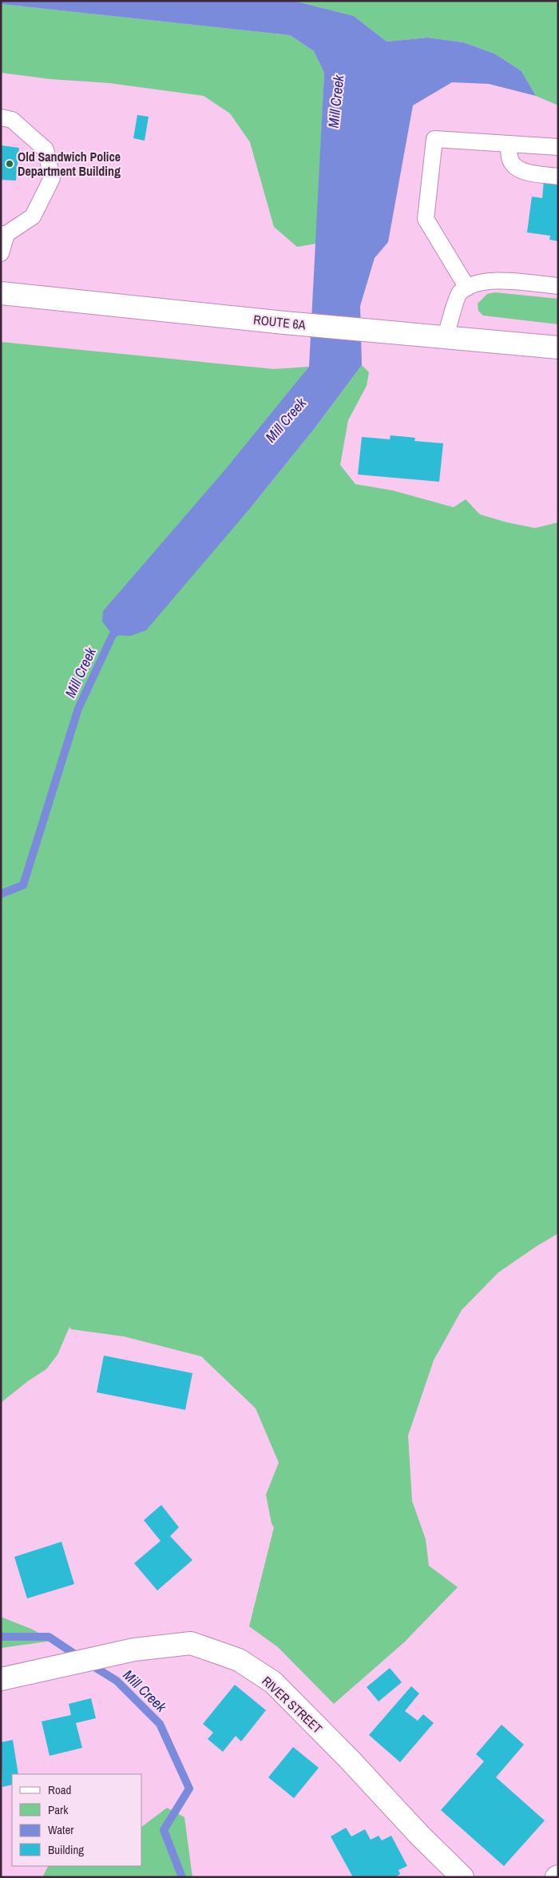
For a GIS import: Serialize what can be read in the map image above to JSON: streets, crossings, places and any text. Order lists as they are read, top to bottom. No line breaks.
{"streets":{"main road":["ROUTE 6A","RIVER STREET"]},"water":["Mill Creek"],"places":["Old Sandwich Police Department Building"],"legend":["Road","Park","Water","Building"]}
